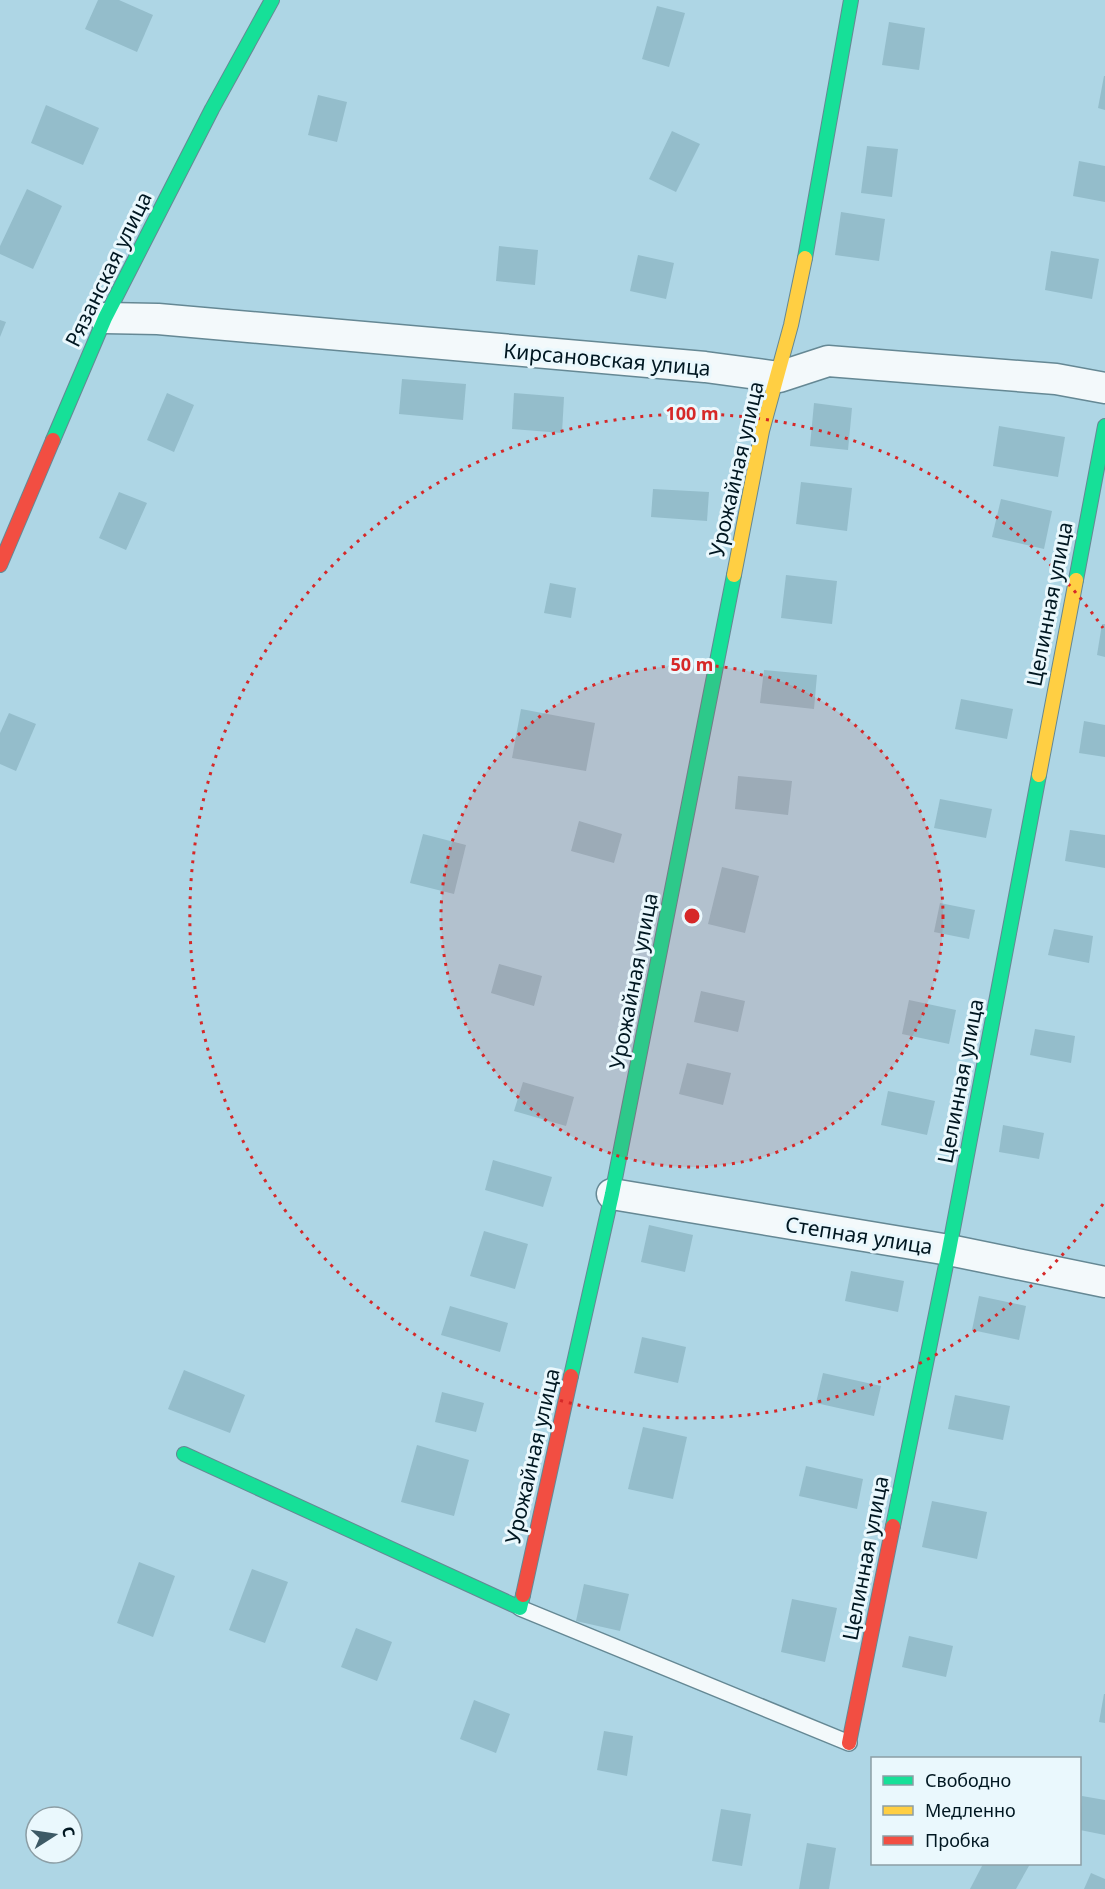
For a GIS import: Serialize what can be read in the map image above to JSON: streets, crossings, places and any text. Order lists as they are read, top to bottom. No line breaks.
{"streets":{"street":["Рязанская улица","Кирсановская улица","Урожайная улица","Целинная улица","Степная улица"]},"crossings":[["Рязанская улица","Кирсановская улица"],["Кирсановская улица","Урожайная улица"],["Урожайная улица","Степная улица"],["Целинная улица","Степная улица"]],"legend":["Свободно","Медленно","Пробка"],"north":"right","rings":["100 m","50 m"]}
